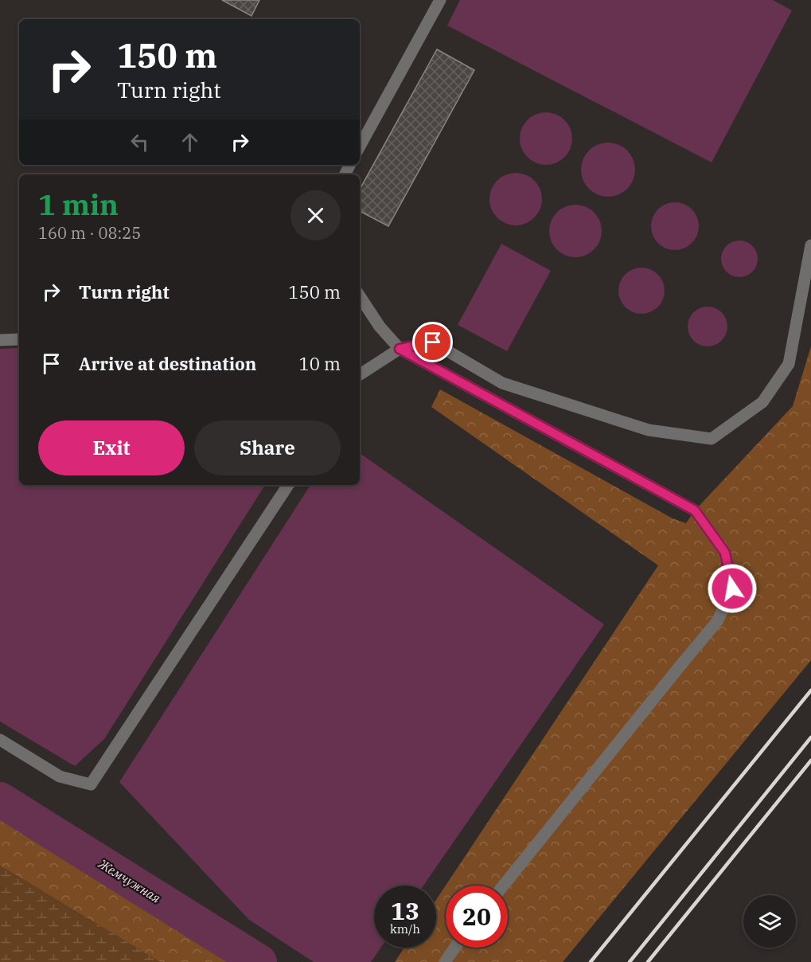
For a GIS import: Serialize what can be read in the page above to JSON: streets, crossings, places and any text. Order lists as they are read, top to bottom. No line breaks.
{"water":["Жемчужная"],"page":{"turn":["150 m","Turn right"],"heading":["1 min","160 m · 08:25"],"list":[{"name":"Turn right","value":"150 m"},{"name":"Arrive at destination","value":"10 m"}],"buttons":["Exit","Share"],"speed":"13 km/h","limit":"20"}}
